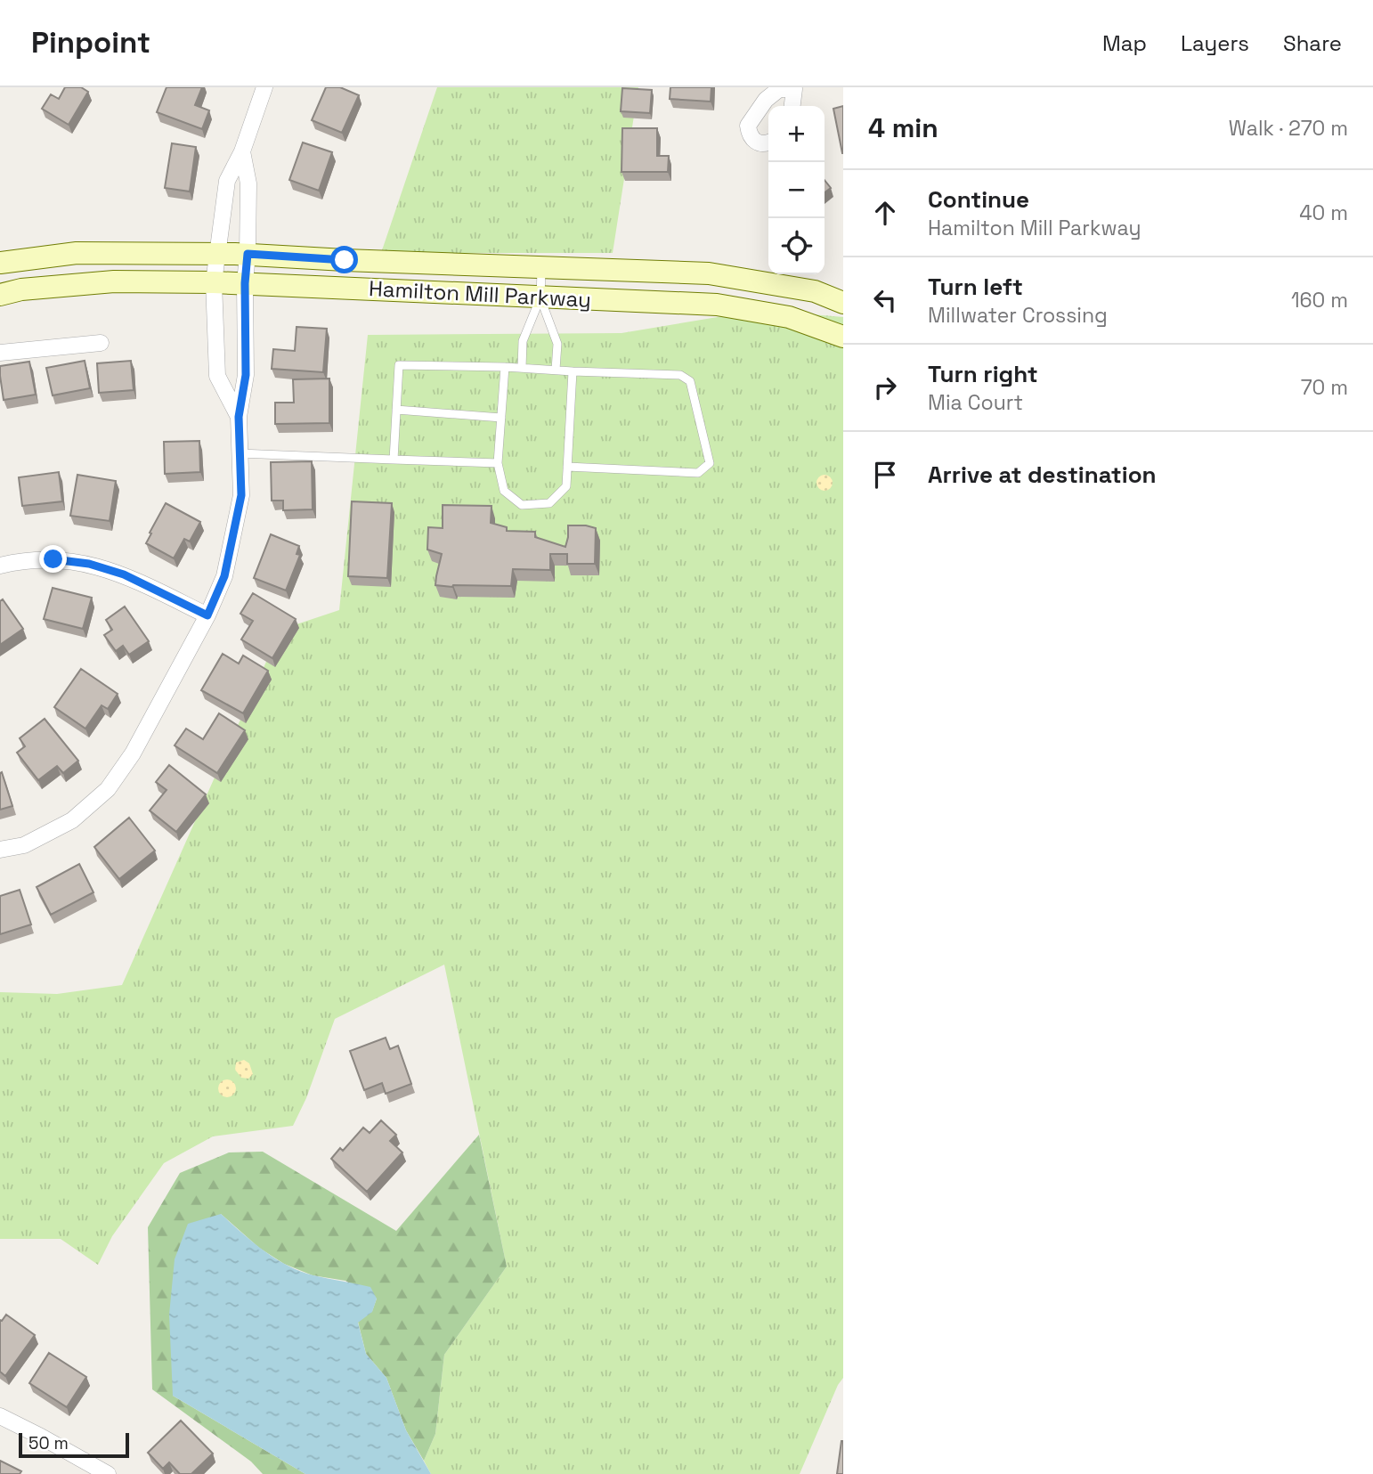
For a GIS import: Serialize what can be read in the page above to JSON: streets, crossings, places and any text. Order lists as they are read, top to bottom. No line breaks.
{"streets":{"street":["Hamilton Mill Parkway"]},"scale_bar":"50 m","page":{"header":"Pinpoint","nav":["Map","Layers","Share"],"heading":["4 min","Walk · 270 m"],"map_buttons":["+","−"],"list":[["Continue","Hamilton Mill Parkway","40 m"],["Turn left","Millwater Crossing","160 m"],["Turn right","Mia Court","70 m"],"Arrive at destination"],"scale":"50 m"}}
